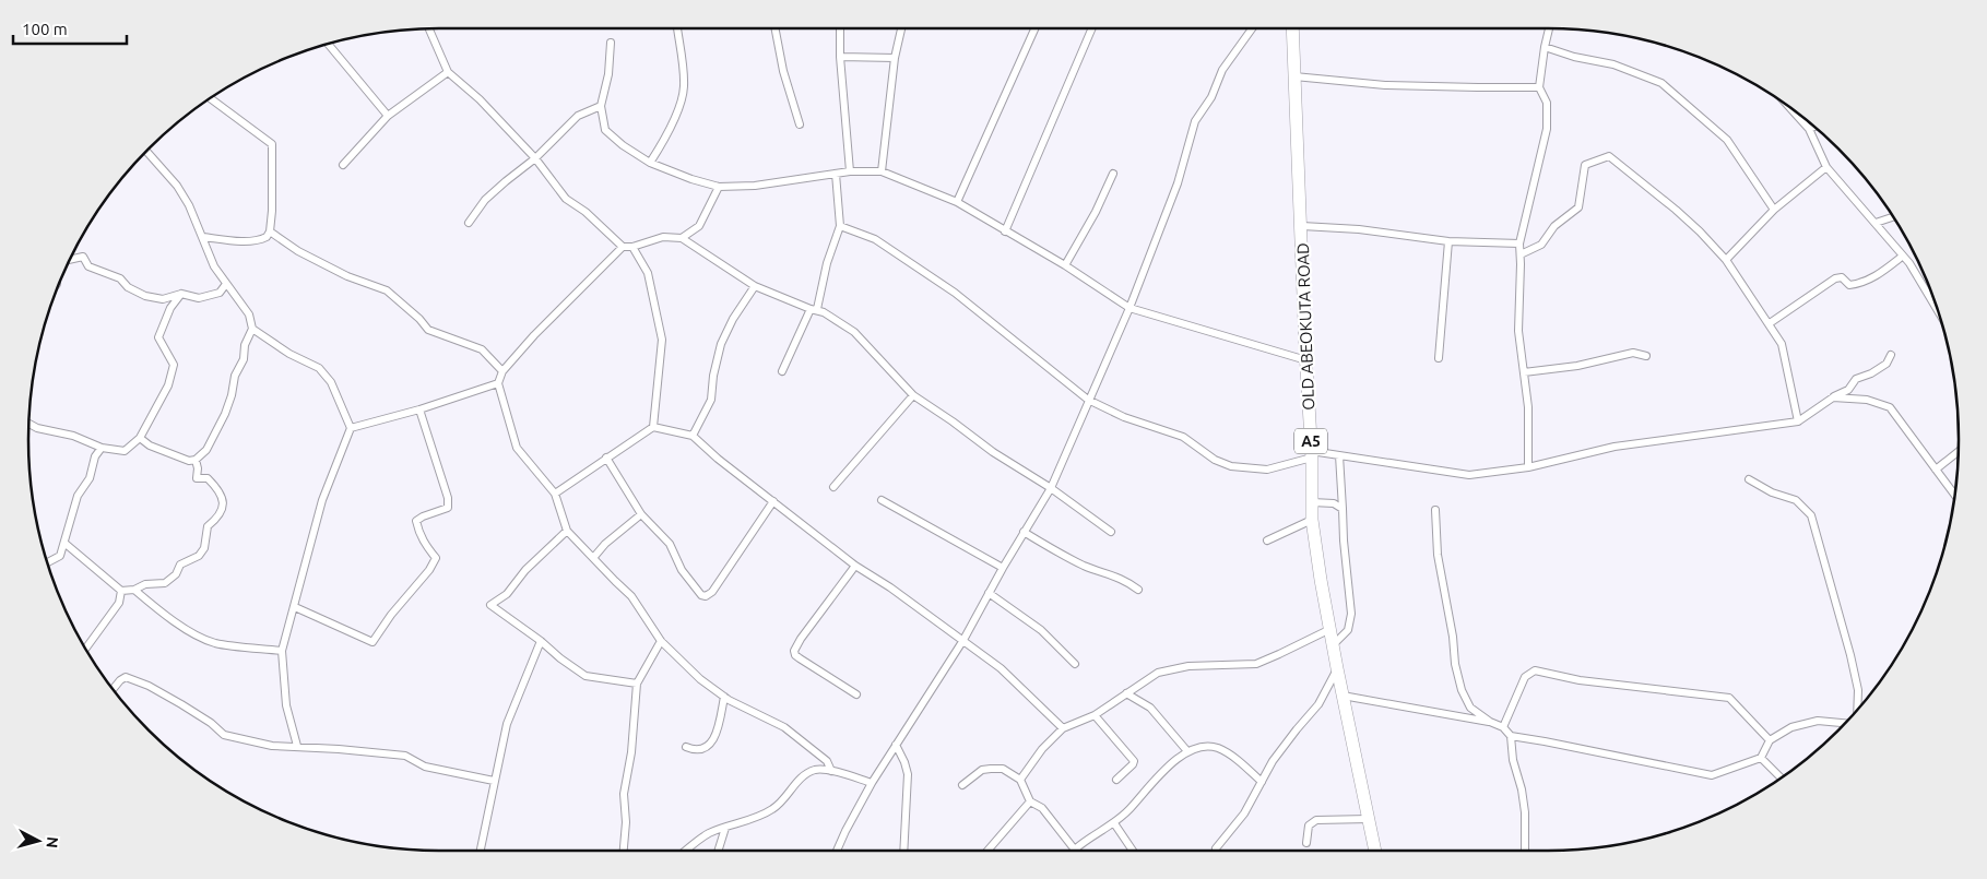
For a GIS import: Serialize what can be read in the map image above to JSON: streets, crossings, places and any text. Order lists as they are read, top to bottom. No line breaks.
{"streets":{"highway":["OLD ABEOKUTA ROAD","A5"]},"scale_bar":"100 m","north":"right"}
